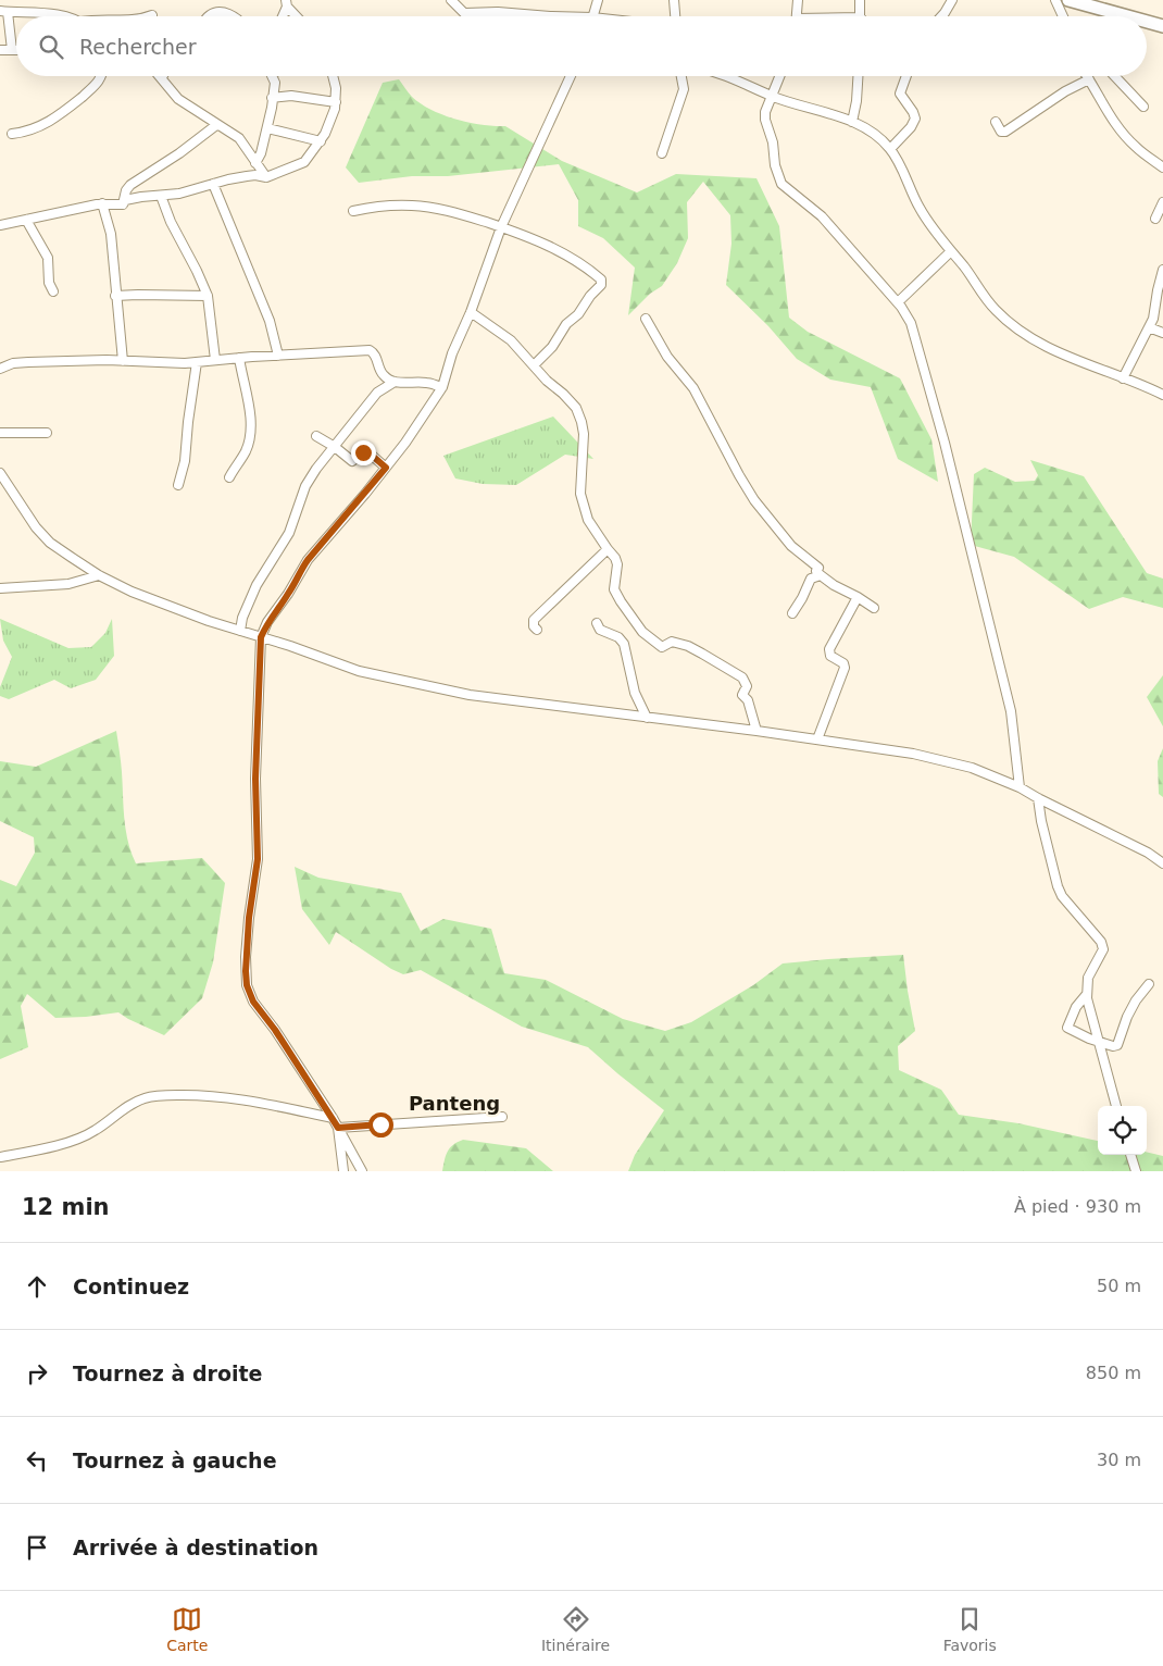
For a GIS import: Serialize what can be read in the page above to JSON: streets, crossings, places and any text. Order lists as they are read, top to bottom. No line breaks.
{"districts":["Panteng"],"page":{"search":"Rechercher","heading":["12 min","À pied · 930 m"],"list":[["Continuez","50 m"],["Tournez à droite","850 m"],["Tournez à gauche","30 m"],"Arrivée à destination"],"nav":["Carte","Itinéraire","Favoris"]}}
